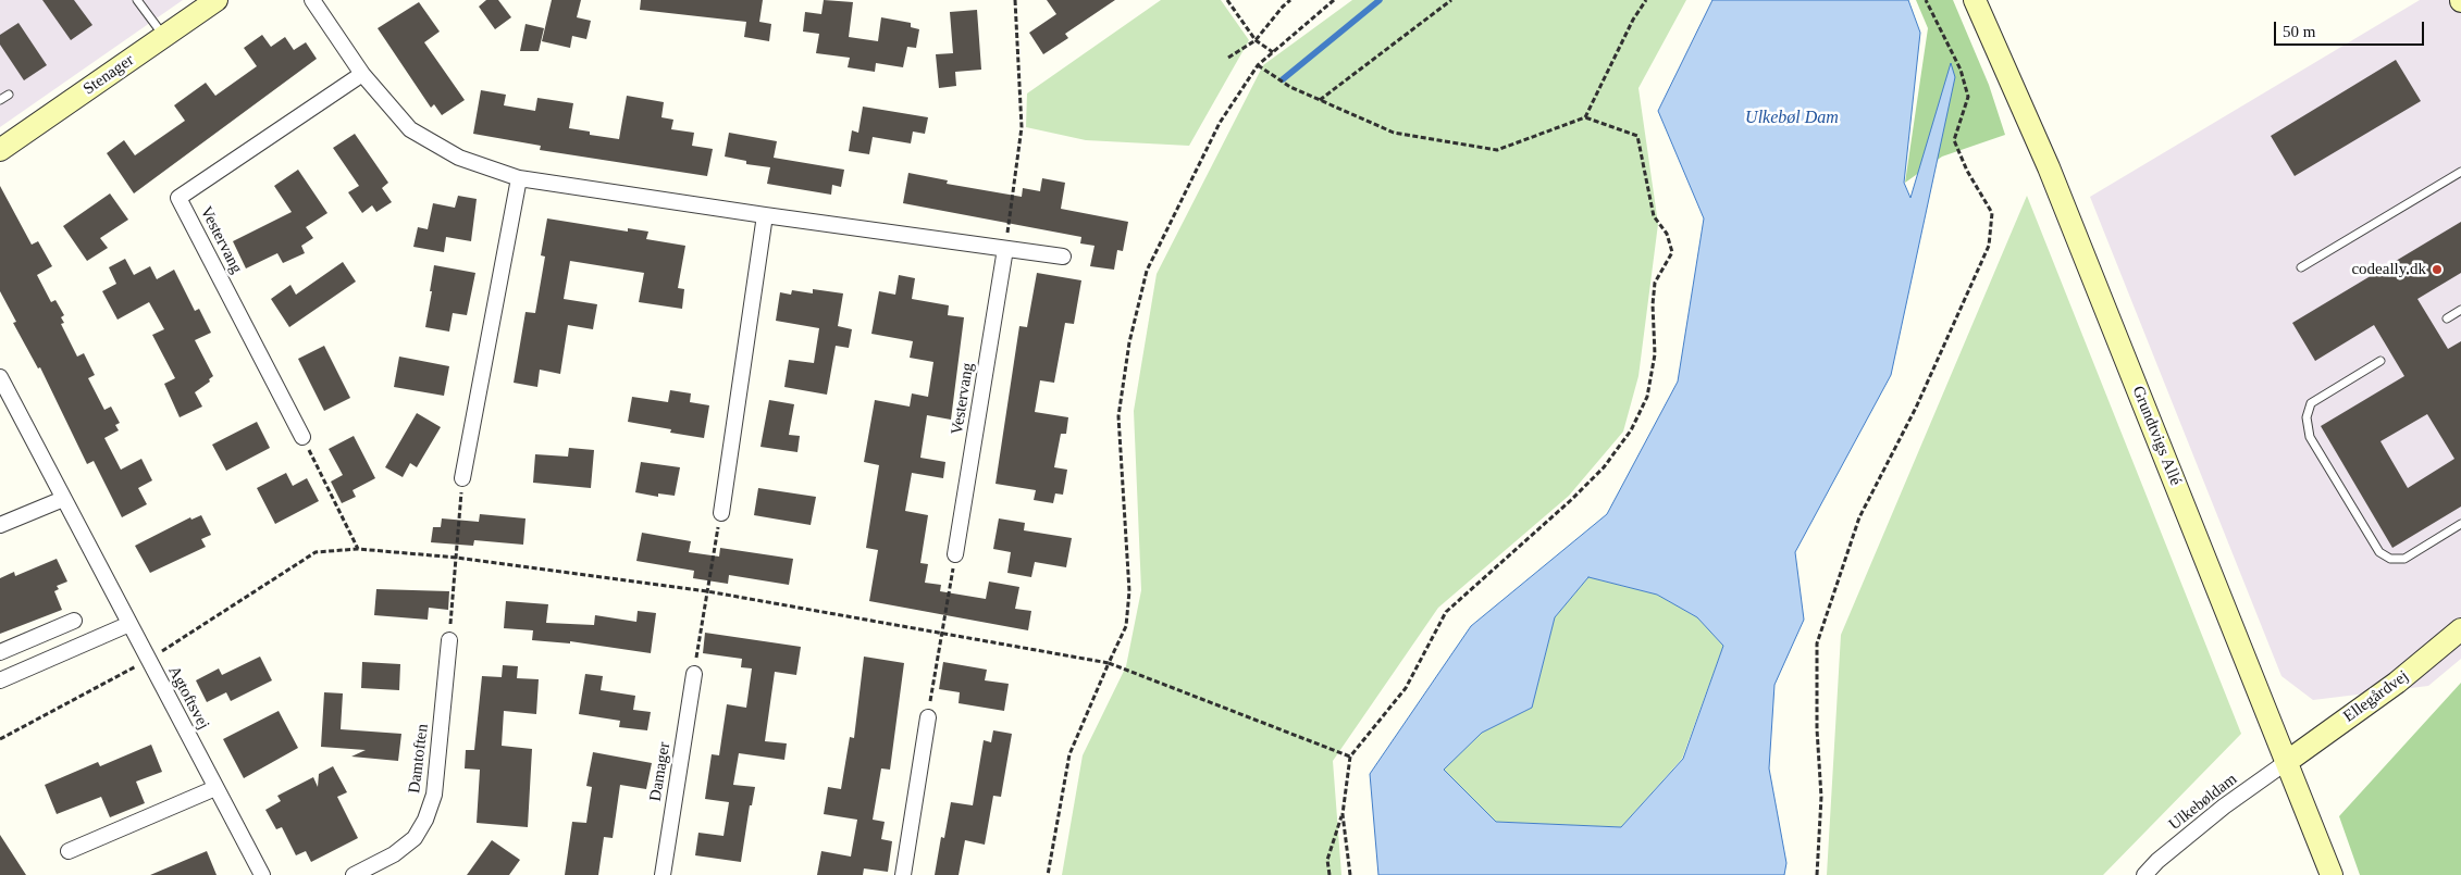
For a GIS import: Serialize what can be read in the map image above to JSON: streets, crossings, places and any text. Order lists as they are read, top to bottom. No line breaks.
{"streets":{"street":["Stenager","Vestervang","Grundtvigs Allé","Ellegårdvej","Agtoftsvej","Damtoften","Damager","Ulkebøldam"]},"crossings":[["Grundtvigs Allé","Ellegårdvej"],["Grundtvigs Allé","Ulkebøldam"],["Ellegårdvej","Ulkebøldam"]],"water":["Ulkebøl Dam"],"places":["codeally.dk"],"scale_bar":"50 m"}
